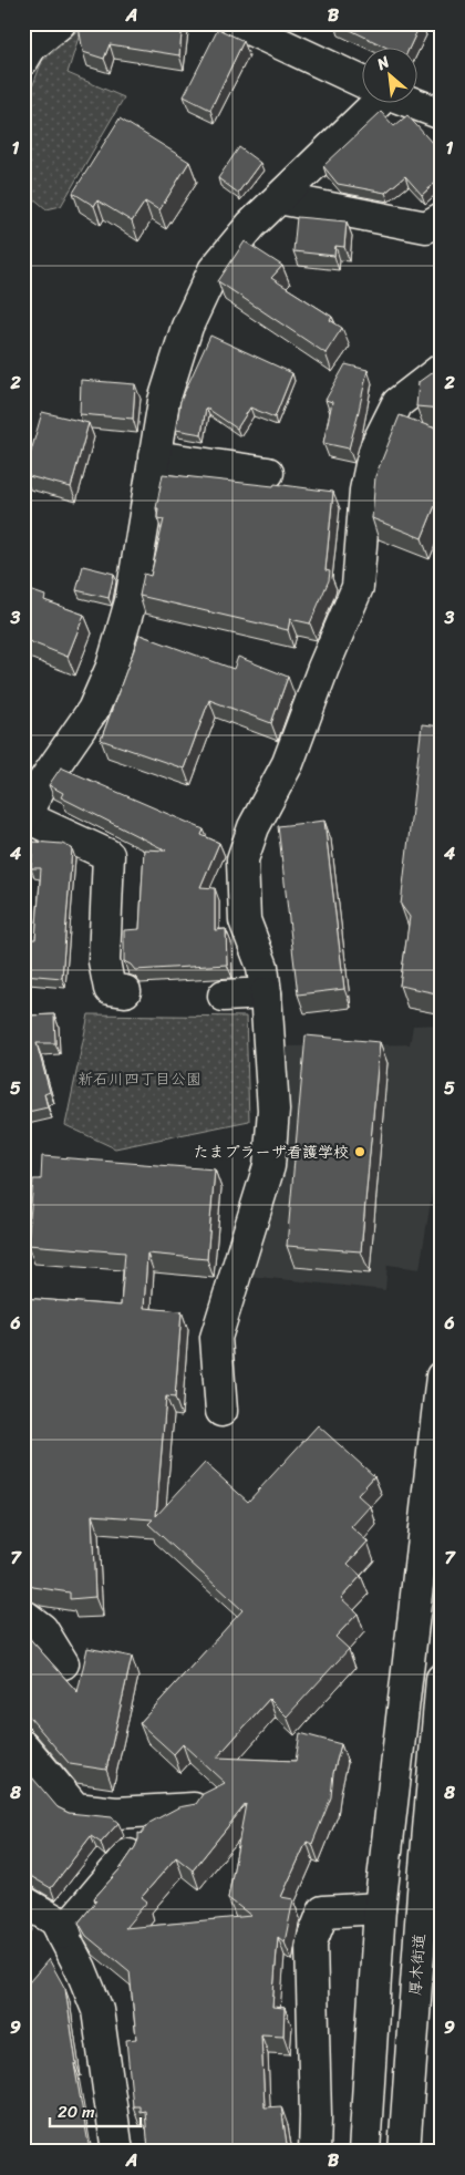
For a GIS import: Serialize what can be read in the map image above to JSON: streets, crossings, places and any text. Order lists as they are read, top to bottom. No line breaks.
{"streets":{"main road":["厚木街道"]},"parks":["新石川四丁目公園"],"places":["たまプラーザ看護学校"],"scale_bar":"20 m","north":"top left","grid":{"columns":["A","B"],"rows":["1","2","3","4","5","6","7","8","9"]}}
